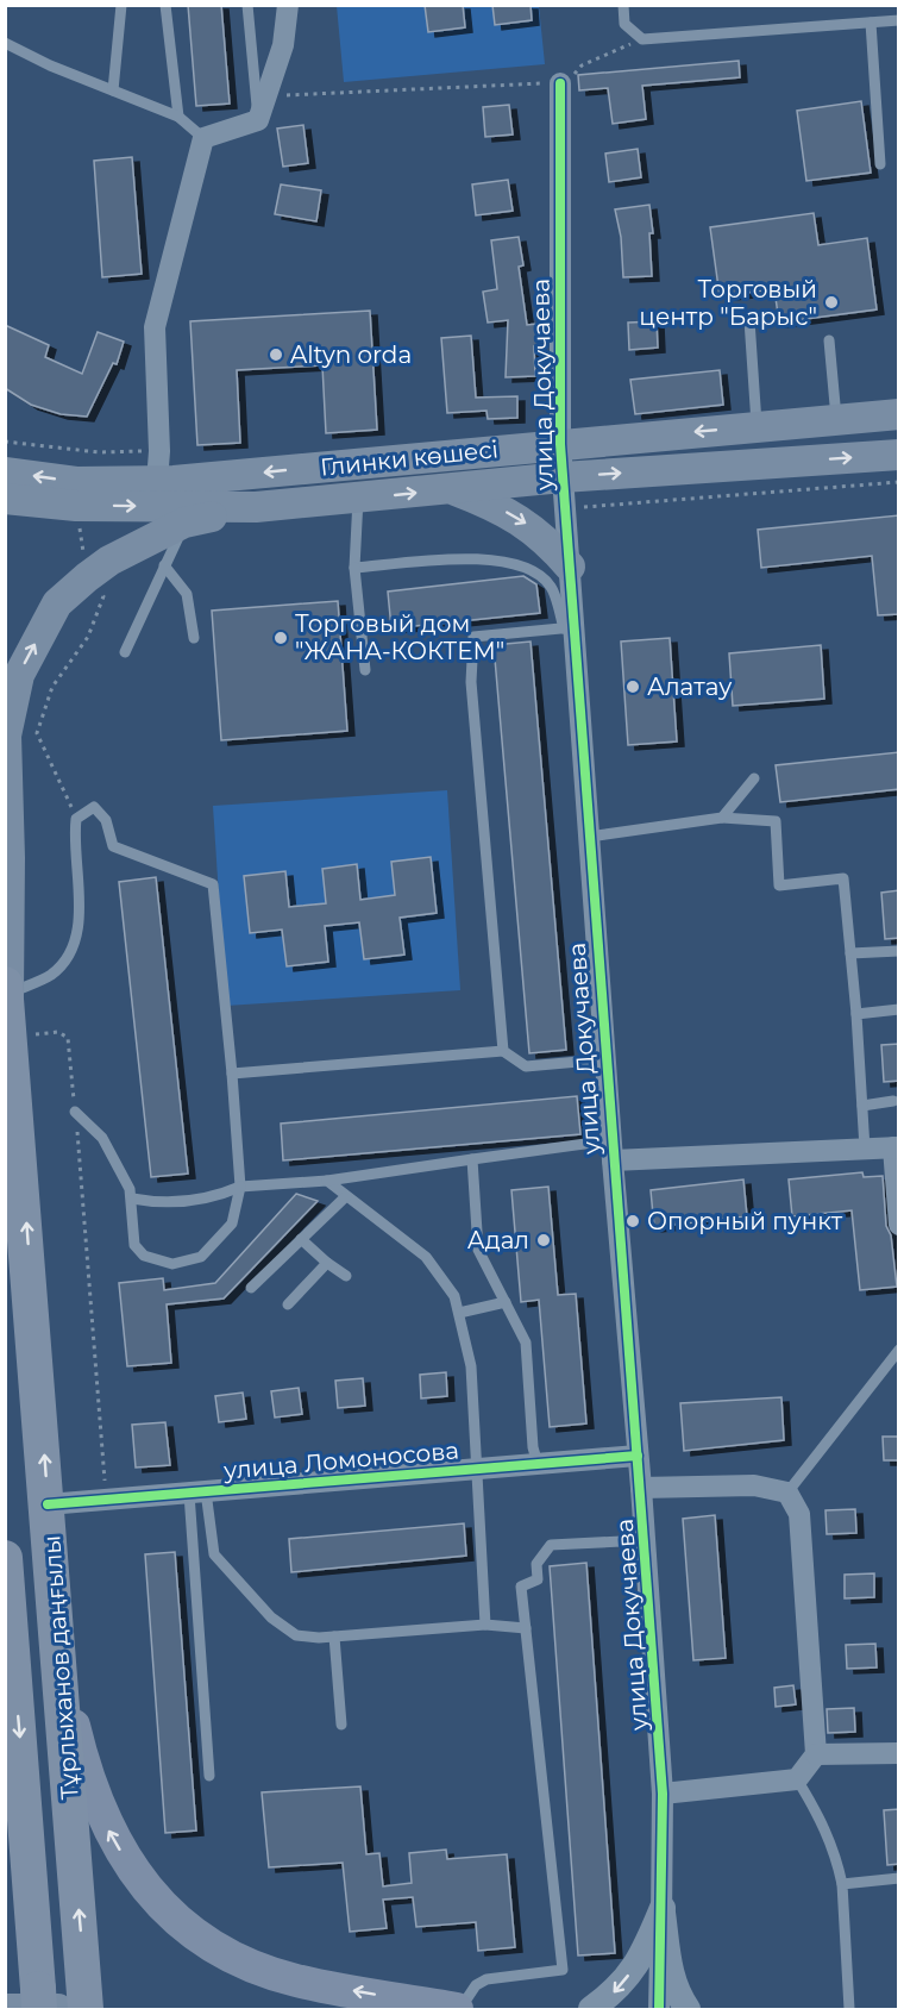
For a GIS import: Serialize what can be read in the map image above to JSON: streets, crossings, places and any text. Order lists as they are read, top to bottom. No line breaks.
{"streets":{"highway":["Тұрлыханов даңғылы"],"main road":["Глинки көшесі"],"street":["улица Докучаева","улица Ломоносова"]},"crossings":[["улица Докучаева","Глинки көшесі"],["улица Докучаева","улица Ломоносова"],["улица Ломоносова","Тұрлыханов даңғылы"]],"places":["Торговый центр \"Барыс\"","Altyn orda","Торговый дом \"ЖАНА-КОКТЕМ\"","Алатау","Опорный пункт","Адал"]}
